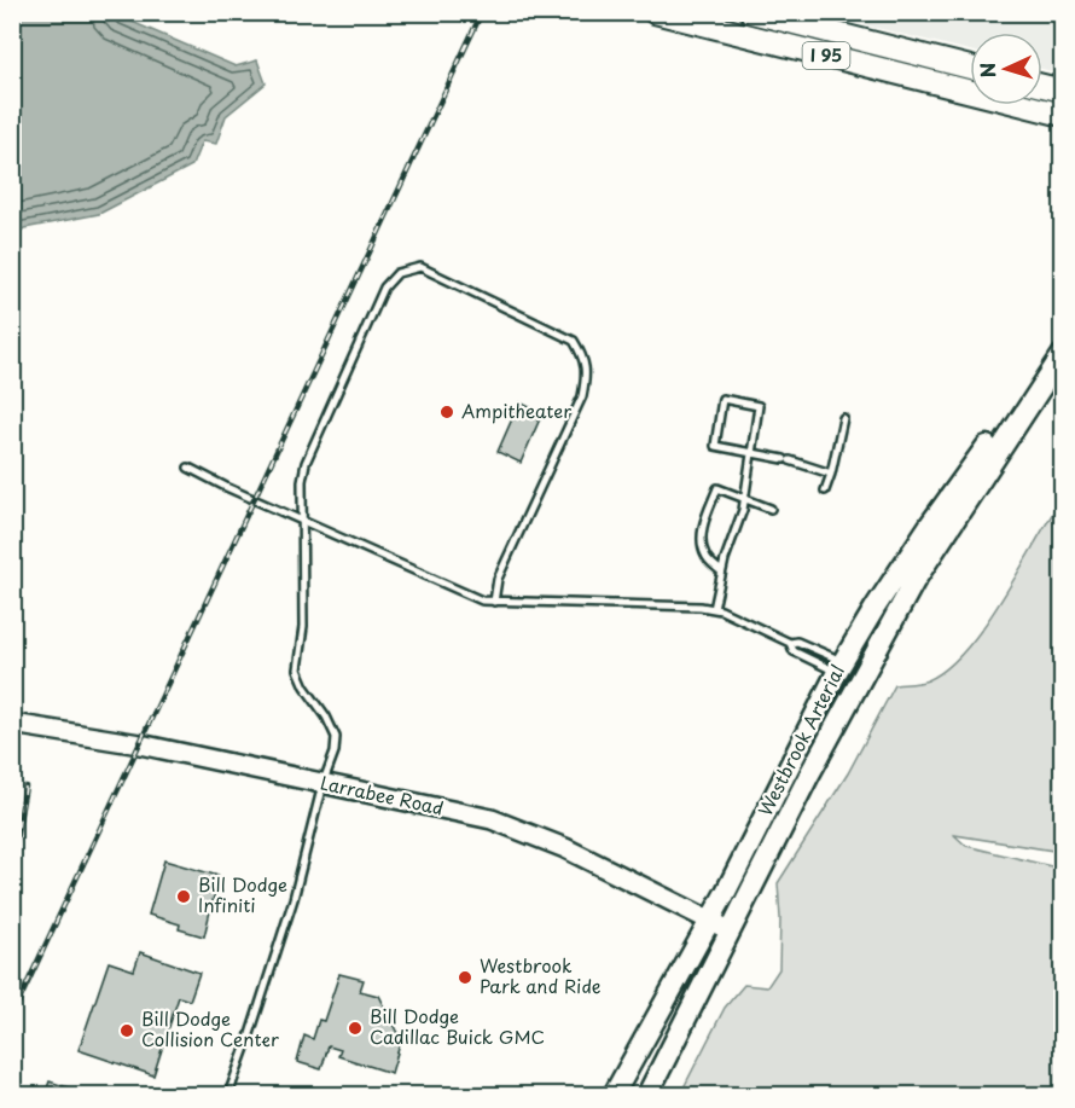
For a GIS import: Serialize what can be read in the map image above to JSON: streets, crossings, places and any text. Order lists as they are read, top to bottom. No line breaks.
{"streets":{"highway":["I 95","Westbrook Arterial"],"main road":["Larrabee Road"]},"crossings":[["Westbrook Arterial","Larrabee Road"]],"places":["Ampitheater","Bill Dodge Infiniti","Westbrook Park and Ride","Bill Dodge Cadillac Buick GMC","Bill Dodge Collision Center"],"north":"left"}
